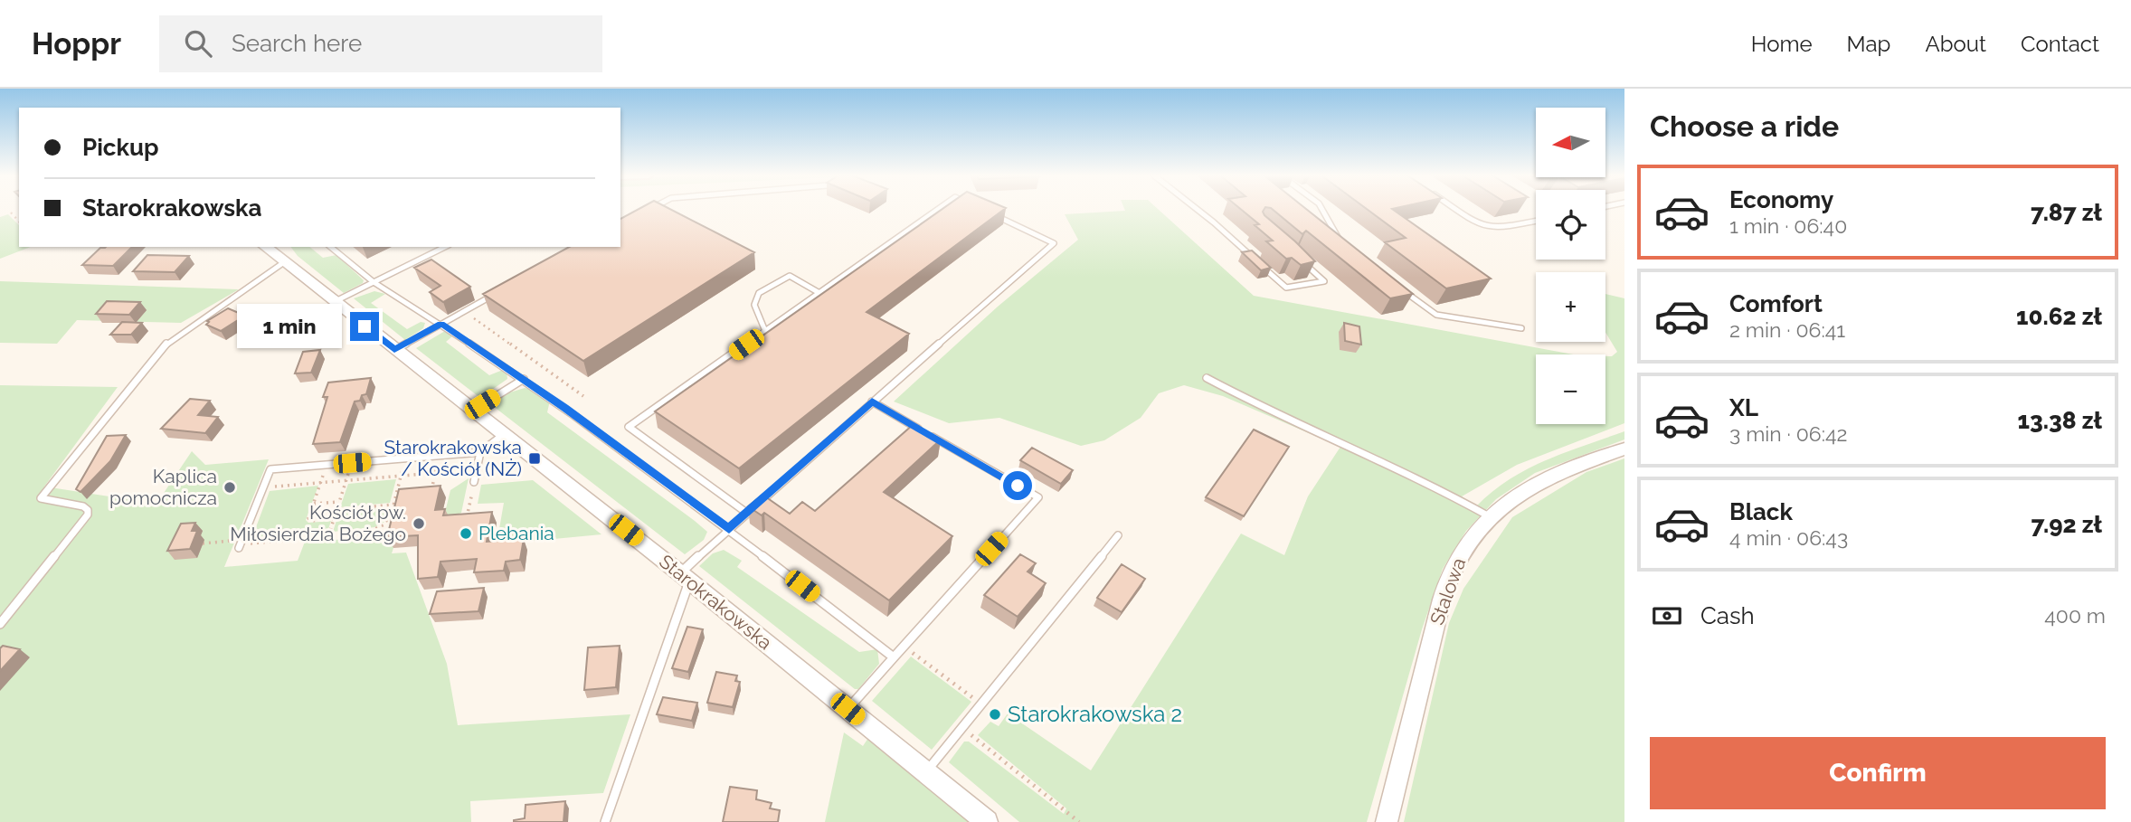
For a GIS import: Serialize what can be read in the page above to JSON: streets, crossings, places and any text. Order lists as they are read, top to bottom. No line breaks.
{"streets":{"street":["Stalowa","Starokrakowska"]},"places":{"transit":["Starokrakowska / Kościół (NŻ)"],"other":["Kaplica pomocnicza","Kościół pw. Miłosierdzia Bożego","Plebania","Starokrakowska 2"]},"north":"left","page":{"header":"Hoppr","search":"Search here","nav":["Home","Map","About","Contact"],"heading":"Choose a ride","map_buttons":["+","−"],"banner":["Pickup","Starokrakowska"],"list":[{"name":"Economy","note":"1 min · 06:40","value":"7.87 zł"},{"name":"Comfort","note":"2 min · 06:41","value":"10.62 zł"},{"name":"XL","note":"3 min · 06:42","value":"13.38 zł"},{"name":"Black","note":"4 min · 06:43","value":"7.92 zł"}],"bubble":"1 min","pay":["Cash","400 m"],"buttons":"Confirm"}}
